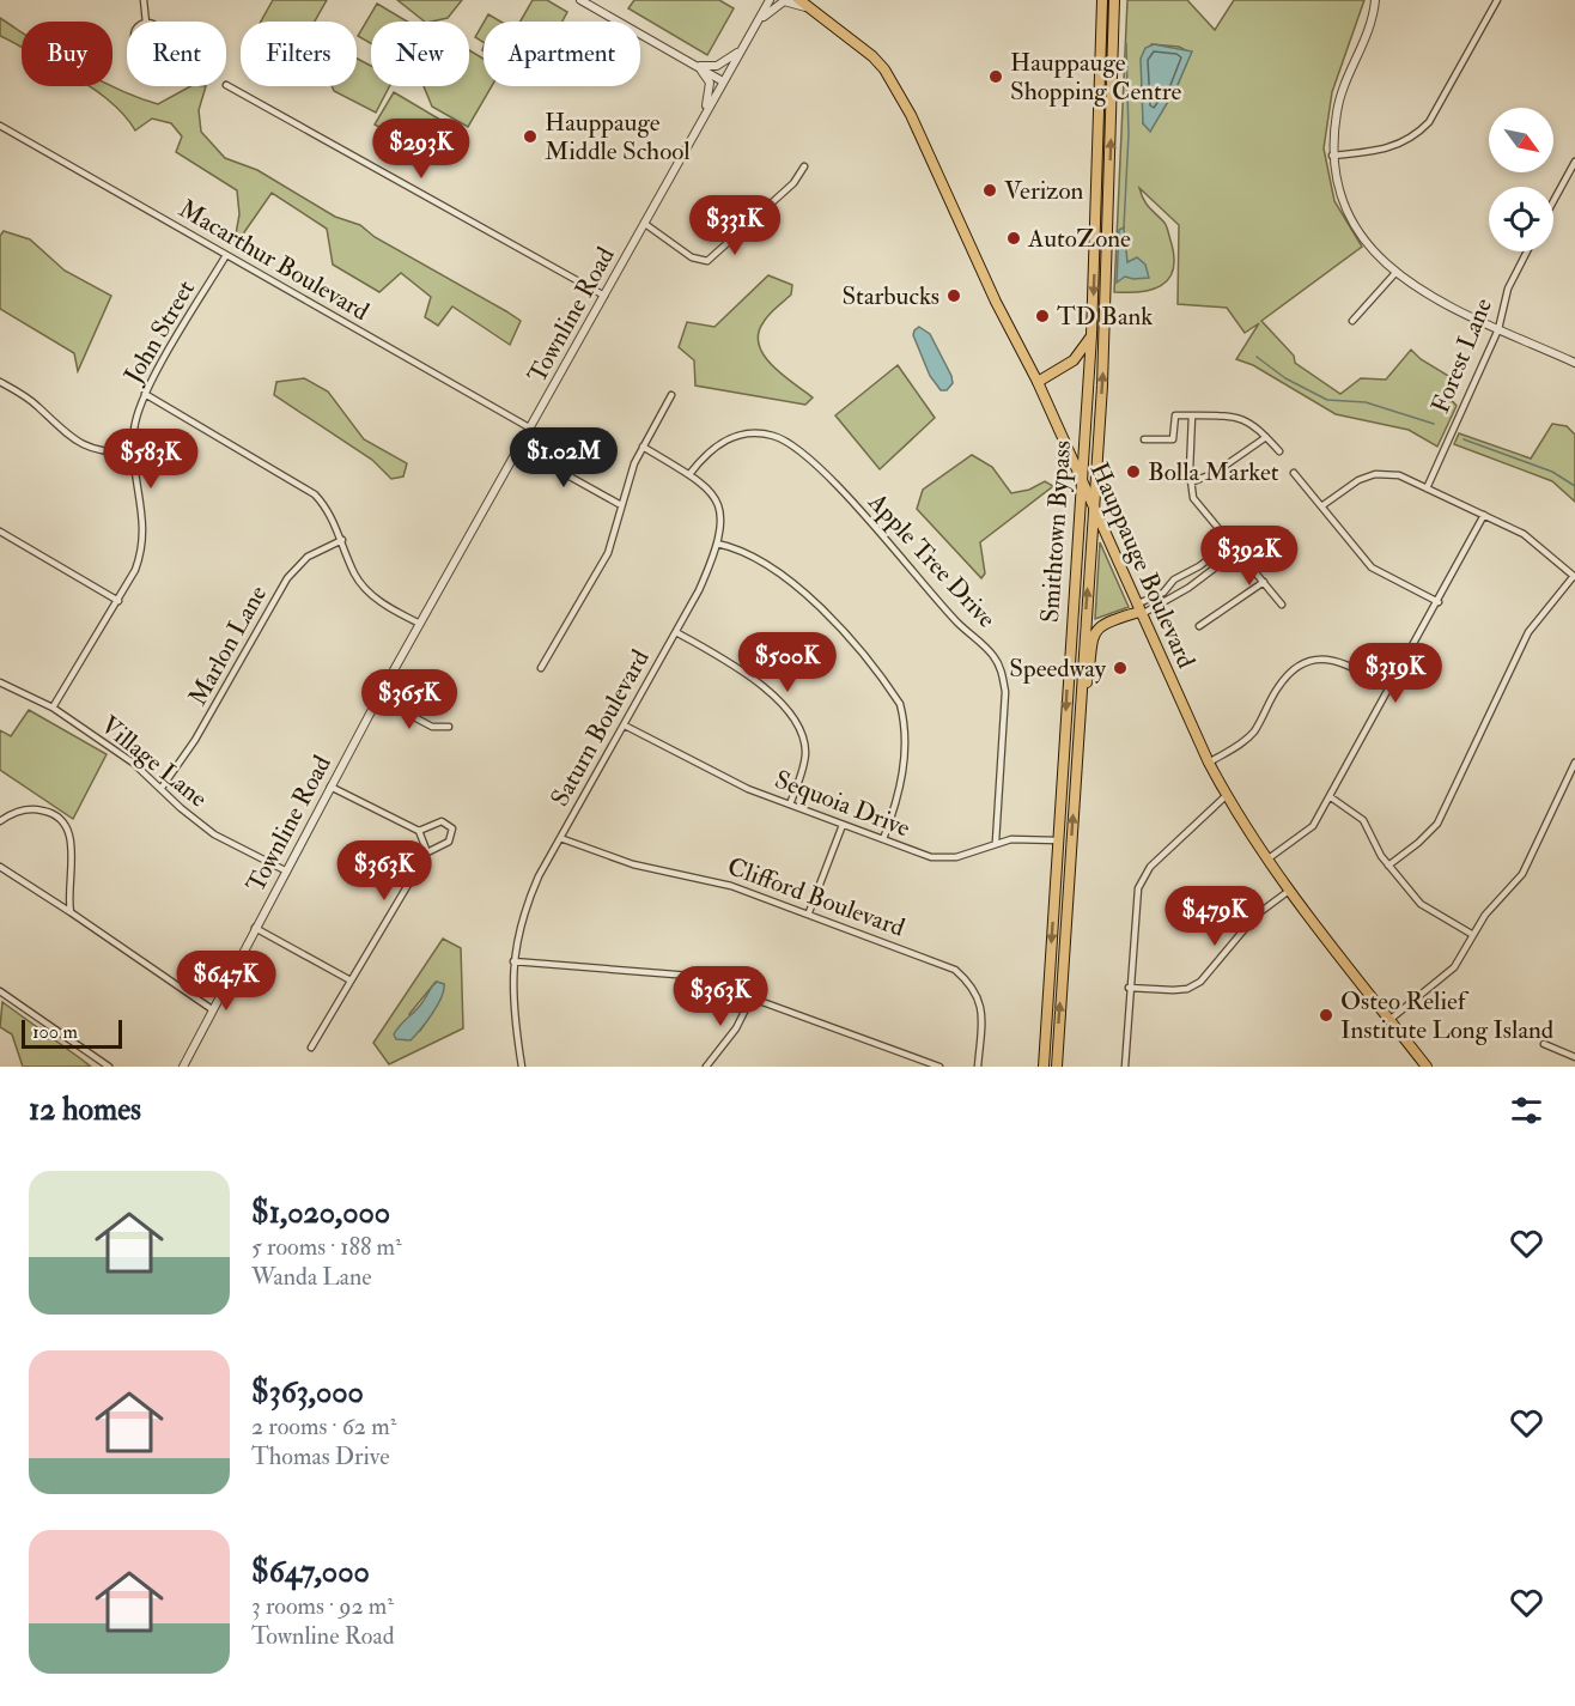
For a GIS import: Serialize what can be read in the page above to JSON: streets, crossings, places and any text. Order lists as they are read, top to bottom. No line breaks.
{"streets":{"main road":["Smithtown Bypass","Hauppauge Boulevard"],"street":["Macarthur Boulevard","Townline Road","John Street","Forest Lane","Apple Tree Drive","Marlon Lane","Saturn Boulevard","Village Lane","Sequoia Drive","Clifford Boulevard"]},"crossings":[["Macarthur Boulevard","Townline Road"],["Macarthur Boulevard","John Street"],["Townline Road","Village Lane"],["John Street","Village Lane"],["Smithtown Bypass","Hauppauge Boulevard"],["Smithtown Bypass","Sequoia Drive"],["Apple Tree Drive","Saturn Boulevard"],["Apple Tree Drive","Sequoia Drive"],["Marlon Lane","Village Lane"],["Saturn Boulevard","Sequoia Drive"],["Saturn Boulevard","Clifford Boulevard"]],"places":["Hauppauge Shopping Centre","Hauppauge Middle School","Verizon","AutoZone","Starbucks","TD Bank","Bolla Market","Speedway","Osteo Relief Institute Long Island"],"scale_bar":"100 m","north":"bottom right","page":{"chip":["Buy","Rent","Filters","New","Apartment"],"price":["$293K","$331K","$1.02M","$583K","$392K","$500K","$319K","$365K","$363K","$479K","$647K","$363K"],"scale":"100 m","heading":"12 homes","list":[{"name":"$1,020,000","note":"5 rooms · 188 m² · Wanda Lane"},{"name":"$363,000","note":"2 rooms · 62 m² · Thomas Drive"},{"name":"$647,000","note":"3 rooms · 92 m² · Townline Road"}]}}
